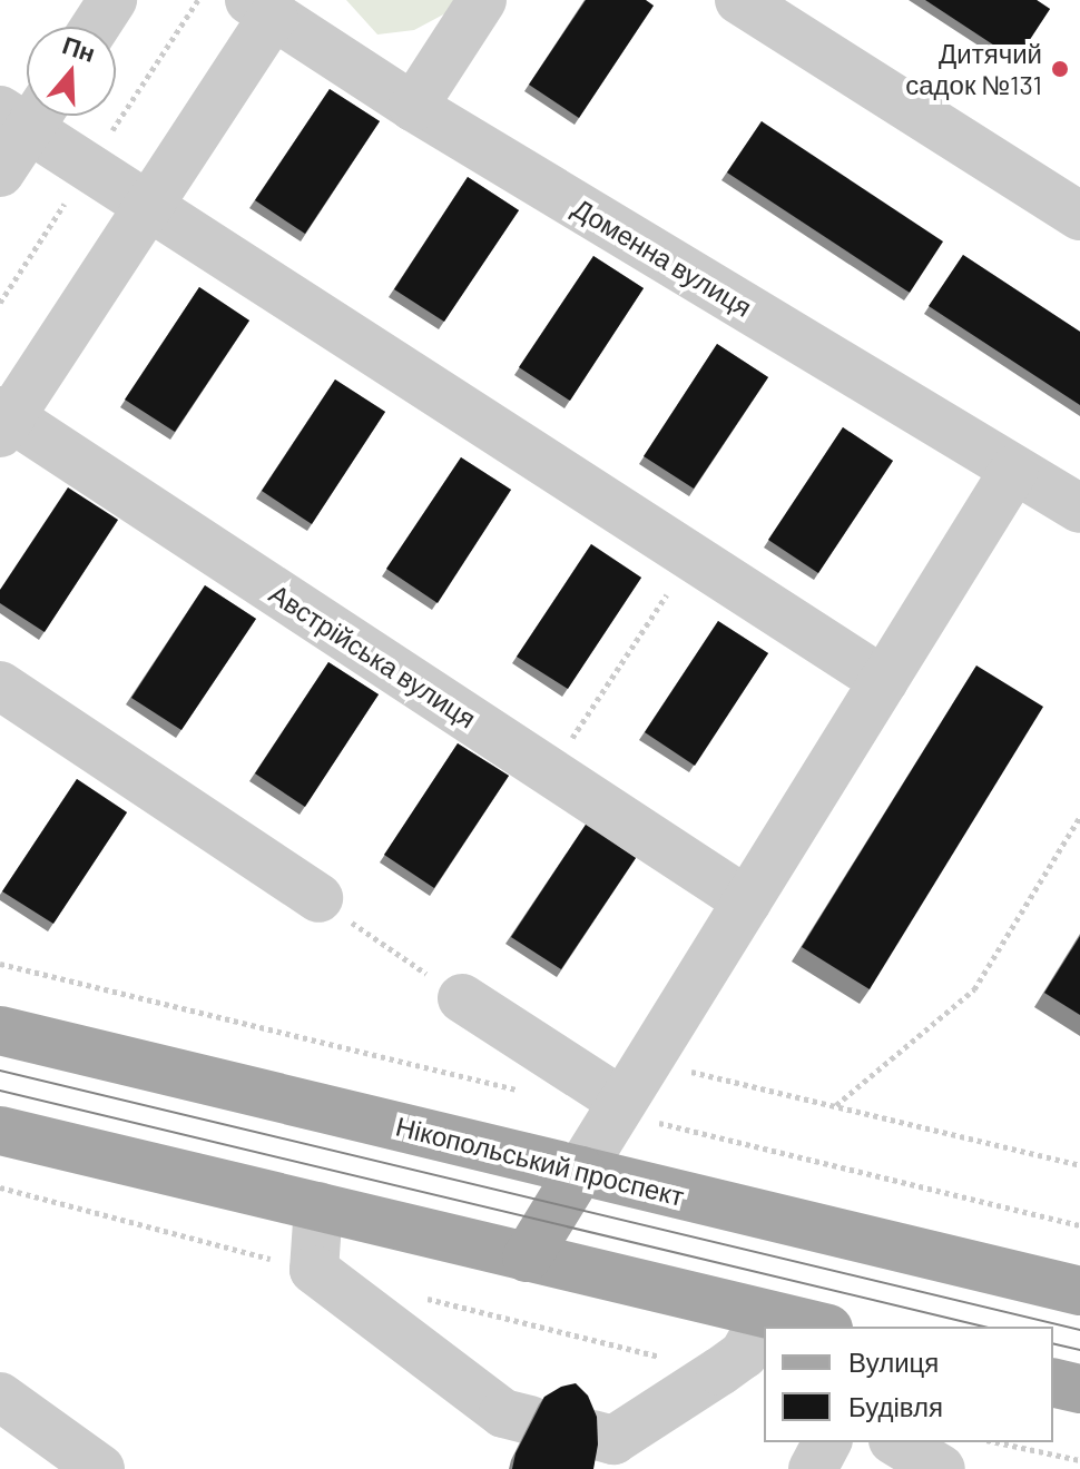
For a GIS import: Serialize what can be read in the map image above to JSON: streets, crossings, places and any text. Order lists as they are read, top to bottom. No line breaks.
{"streets":{"main road":["Нікопольський проспект"],"street":["Доменна вулиця","Австрійська вулиця"]},"places":["Дитячий садок №131"],"legend":["Вулиця","Будівля"],"north":"top"}
